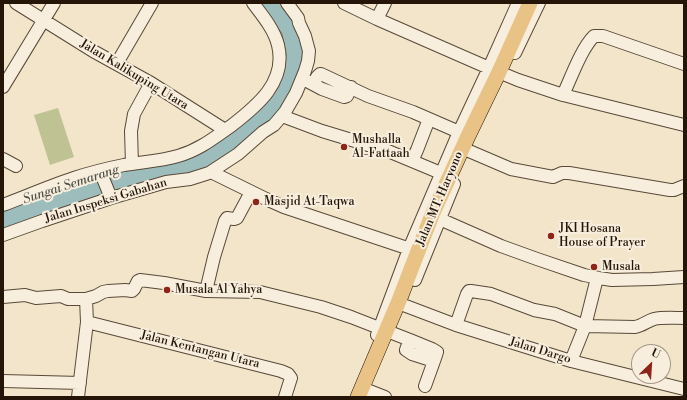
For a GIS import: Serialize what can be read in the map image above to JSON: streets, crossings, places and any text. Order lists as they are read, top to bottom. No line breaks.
{"streets":{"main road":["Jalan MT. Haryono"],"street":["Jalan Kalikuping Utara","Jalan Inspeksi Gabahan","Jalan Kentangan Utara","Jalan Dargo"]},"crossings":[["Jalan MT. Haryono","Jalan Dargo"]],"water":["Sungai Semarang"],"places":["Mushalla Al-Fattaah","Masjid At-Taqwa","JKI Hosana House of Prayer","Musala","Musala Al Yahya"],"north":"top right"}
